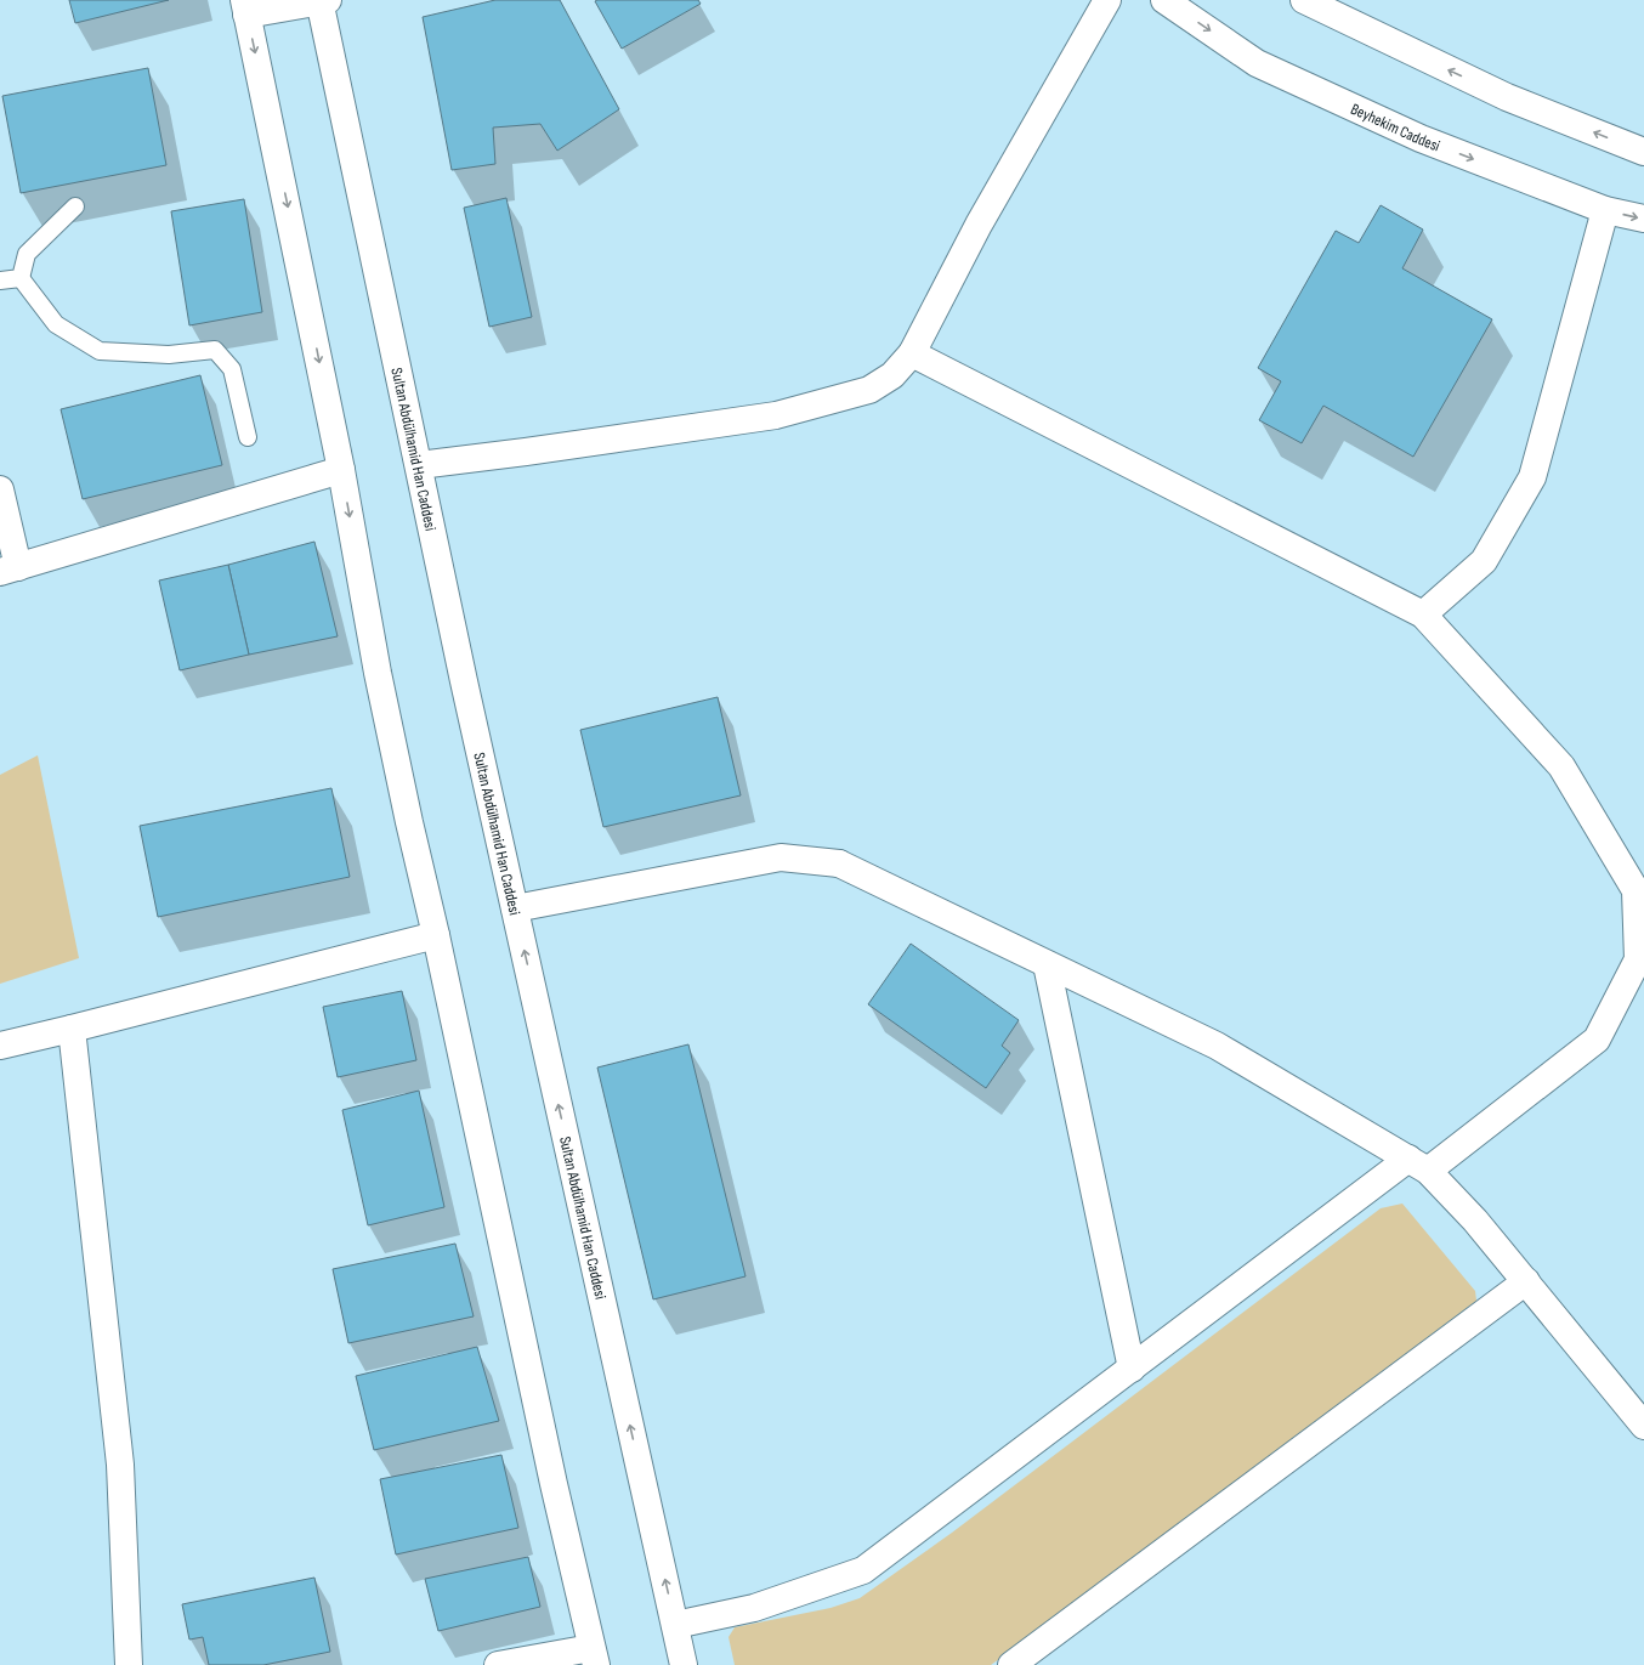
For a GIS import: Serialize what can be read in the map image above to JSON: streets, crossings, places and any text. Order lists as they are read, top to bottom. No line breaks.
{"streets":{"street":["Beyhekim Caddesi","Sultan Abdülhamid Han Caddesi"]}}
